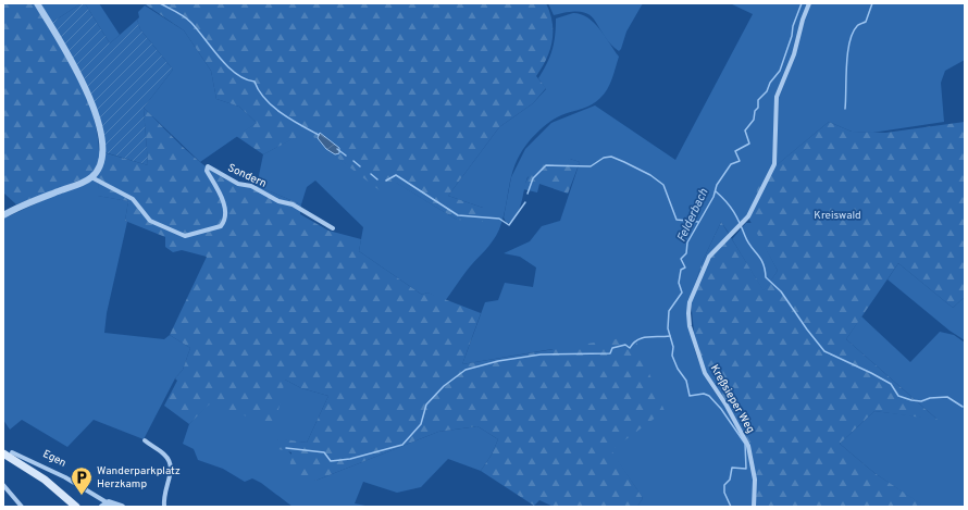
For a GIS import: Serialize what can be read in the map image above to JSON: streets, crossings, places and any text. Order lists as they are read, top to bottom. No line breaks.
{"streets":{"street":["Sondern","Kreßsieper Weg","Egen"]},"water":["Felderbach"],"parks":["Kreiswald"],"places":{"parking":["Wanderparkplatz Herzkamp"]}}
